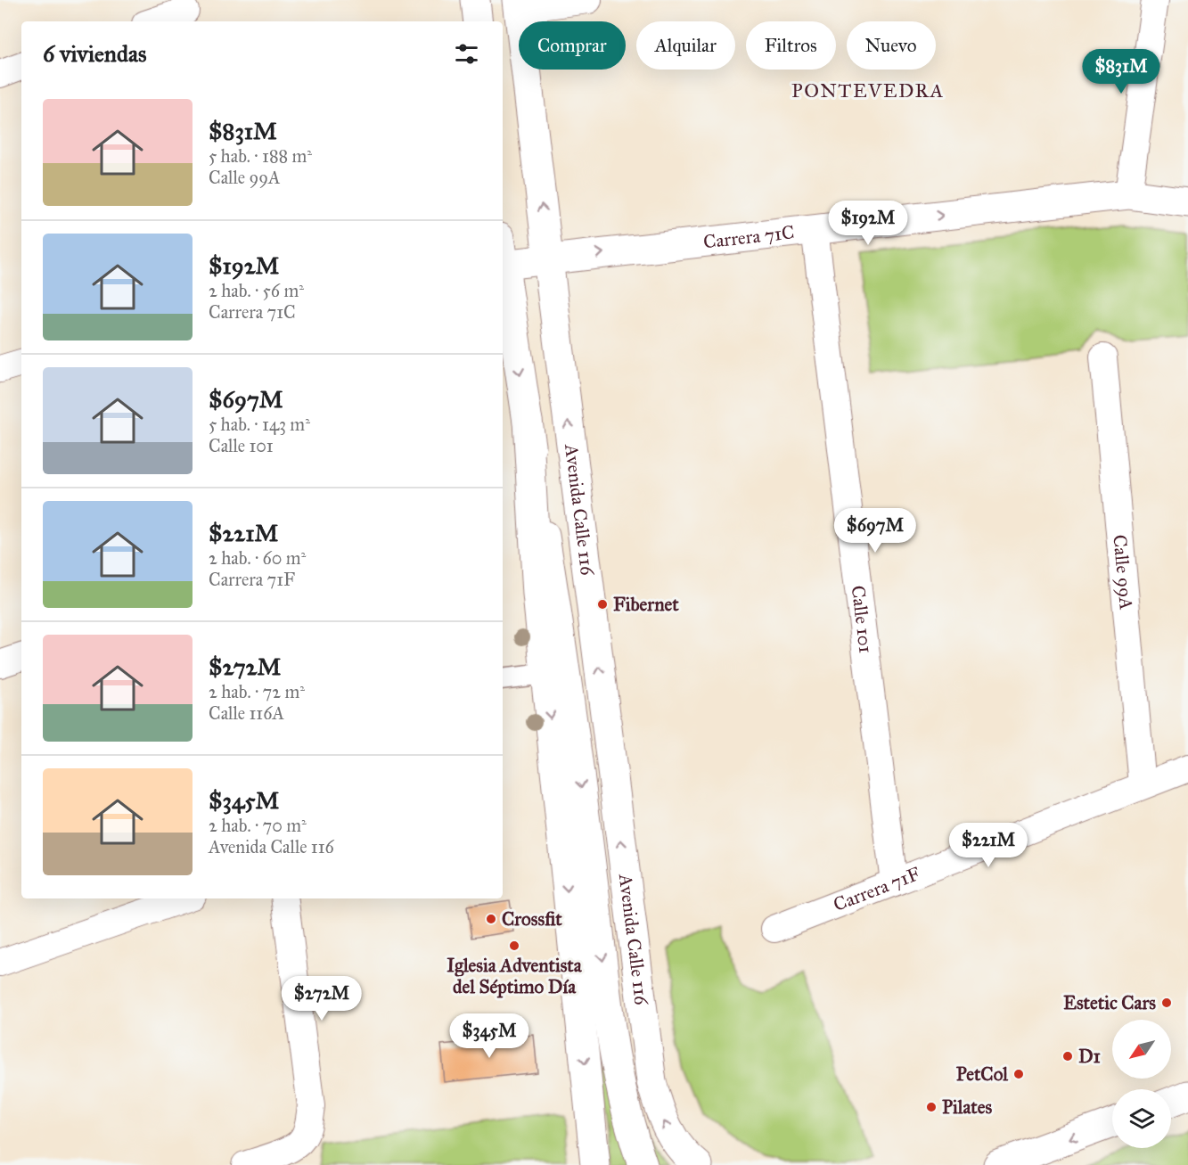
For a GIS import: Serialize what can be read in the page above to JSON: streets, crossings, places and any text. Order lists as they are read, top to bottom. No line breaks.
{"streets":{"main road":["Carrera 71C","Avenida Calle 116"],"street":["Calle 99A","Calle 101","Carrera 71F"]},"crossings":[["Carrera 71C","Avenida Calle 116"],["Carrera 71C","Calle 101"],["Calle 99A","Carrera 71F"],["Calle 101","Carrera 71F"]],"one_way":["Carrera 71C"],"districts":["PONTEVEDRA"],"places":["Fibernet","Crossfit","Iglesia Adventista del Séptimo Día","Estetic Cars","D1","PetCol","Pilates"],"north":"bottom left","page":{"chip":["Comprar","Alquilar","Filtros","Nuevo"],"heading":"6 viviendas","price":["$831M","$192M","$697M","$221M","$272M","$345M"],"list":[{"name":"$831M","note":"5 hab. · 188 m² · Calle 99A"},{"name":"$192M","note":"2 hab. · 56 m² · Carrera 71C"},{"name":"$697M","note":"5 hab. · 143 m² · Calle 101"},{"name":"$221M","note":"2 hab. · 60 m² · Carrera 71F"},{"name":"$272M","note":"2 hab. · 72 m² · Calle 116A"},{"name":"$345M","note":"2 hab. · 70 m² · Avenida Calle 116"}]}}
